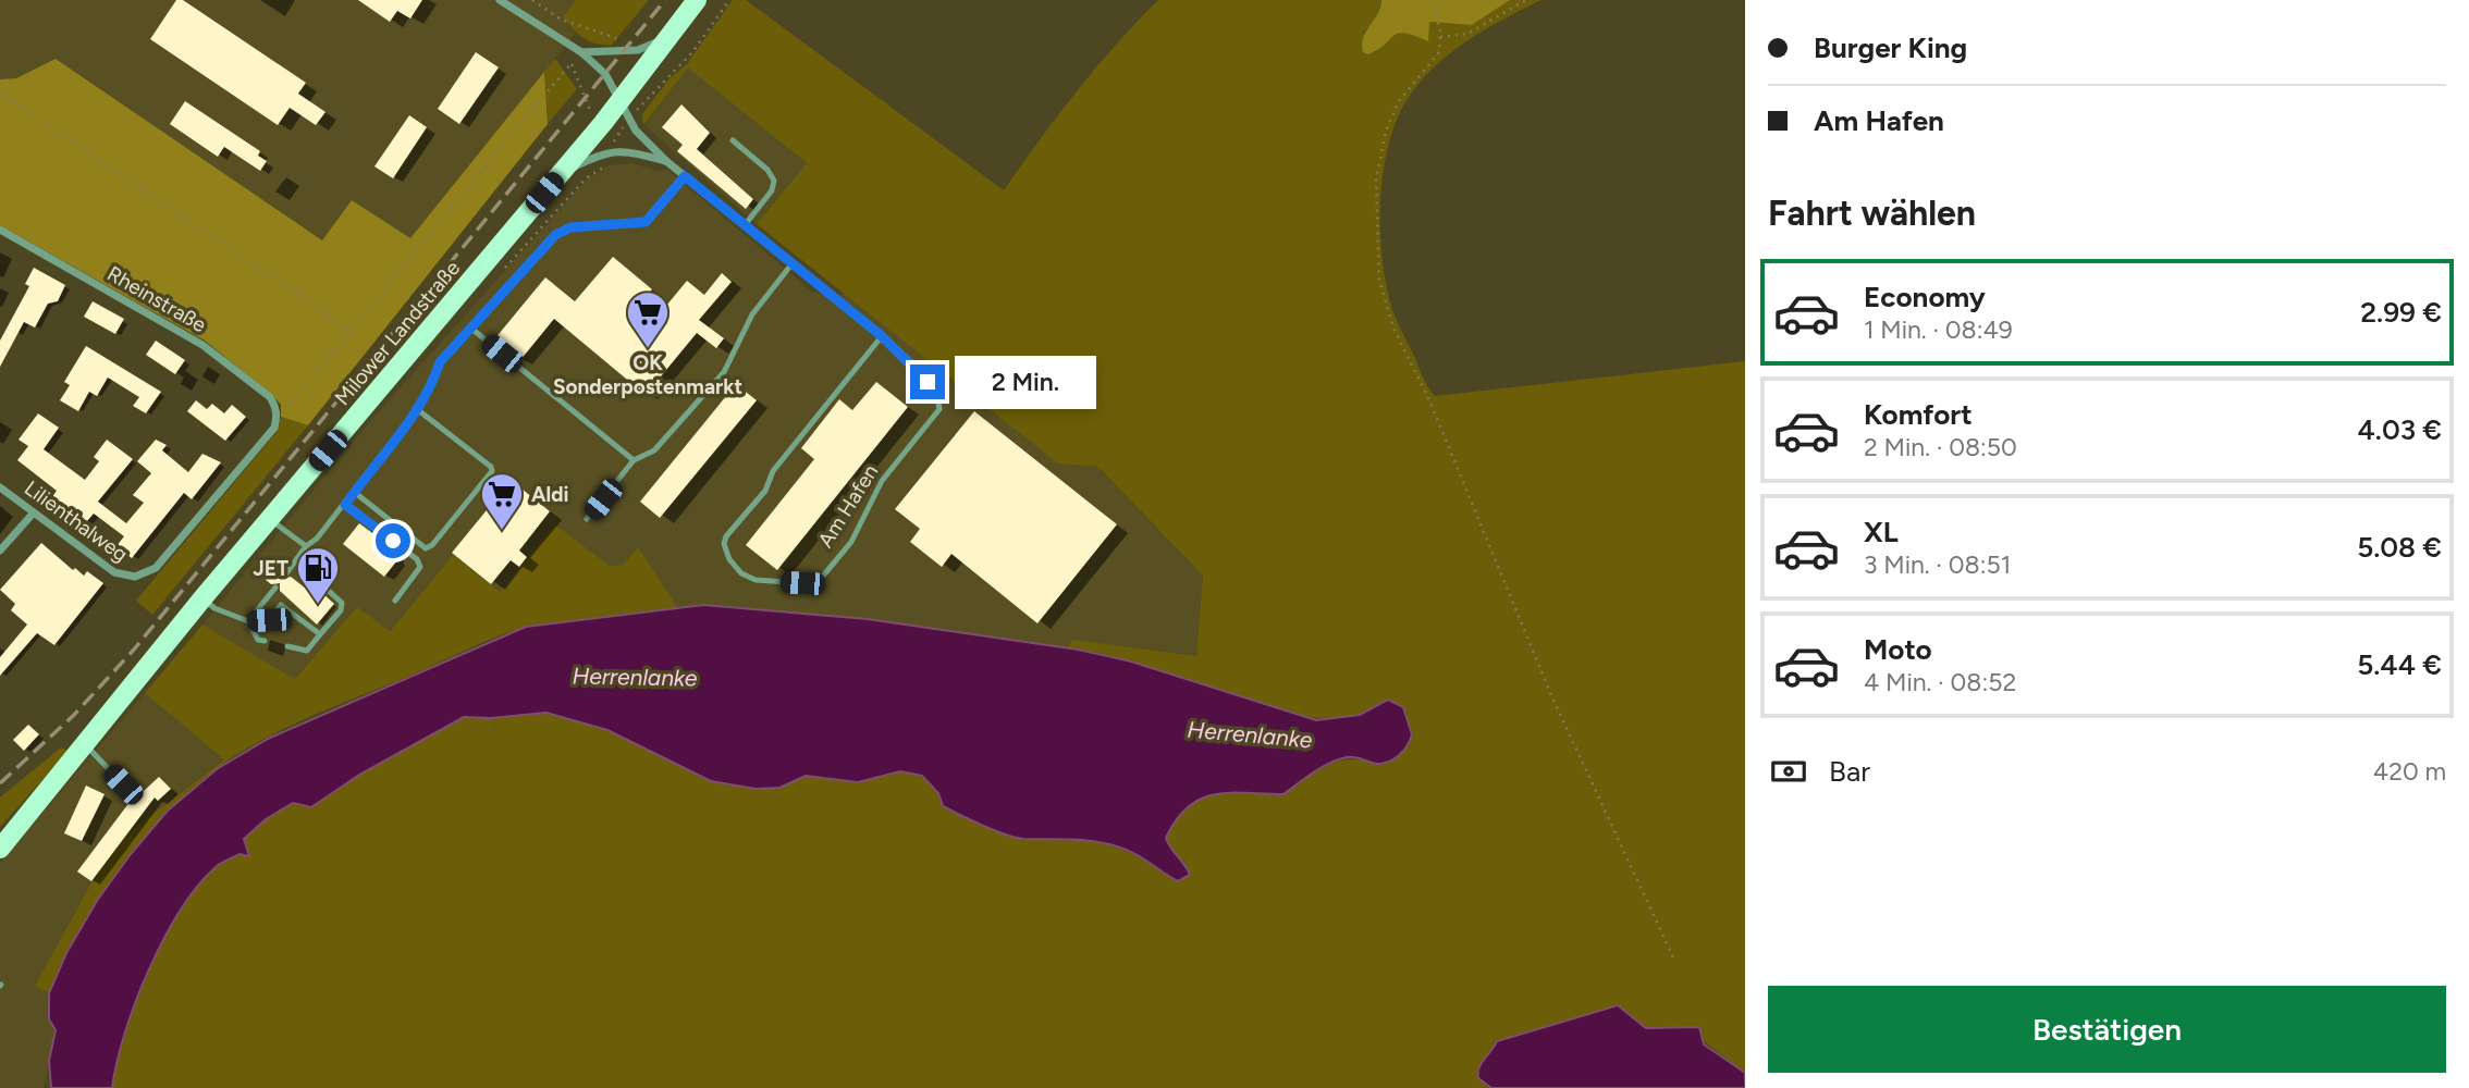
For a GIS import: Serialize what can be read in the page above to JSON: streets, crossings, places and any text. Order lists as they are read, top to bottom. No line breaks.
{"streets":{"main road":["Milower Landstraße"],"street":["Rheinstraße","Am Hafen","Lilienthalweg"]},"crossings":[["Rheinstraße","Lilienthalweg"],["Milower Landstraße","Am Hafen"]],"water":["Herrenlanke"],"places":{"supermarket":["OK Sonderpostenmarkt","Aldi"],"fuel station":["JET"]},"page":{"banner":["Burger King","Am Hafen"],"heading":"Fahrt wählen","list":[{"name":"Economy","note":"1 Min. · 08:49","value":"2.99 €"},{"name":"Komfort","note":"2 Min. · 08:50","value":"4.03 €"},{"name":"XL","note":"3 Min. · 08:51","value":"5.08 €"},{"name":"Moto","note":"4 Min. · 08:52","value":"5.44 €"}],"bubble":"2 Min.","pay":["Bar","420 m"],"buttons":"Bestätigen"}}
